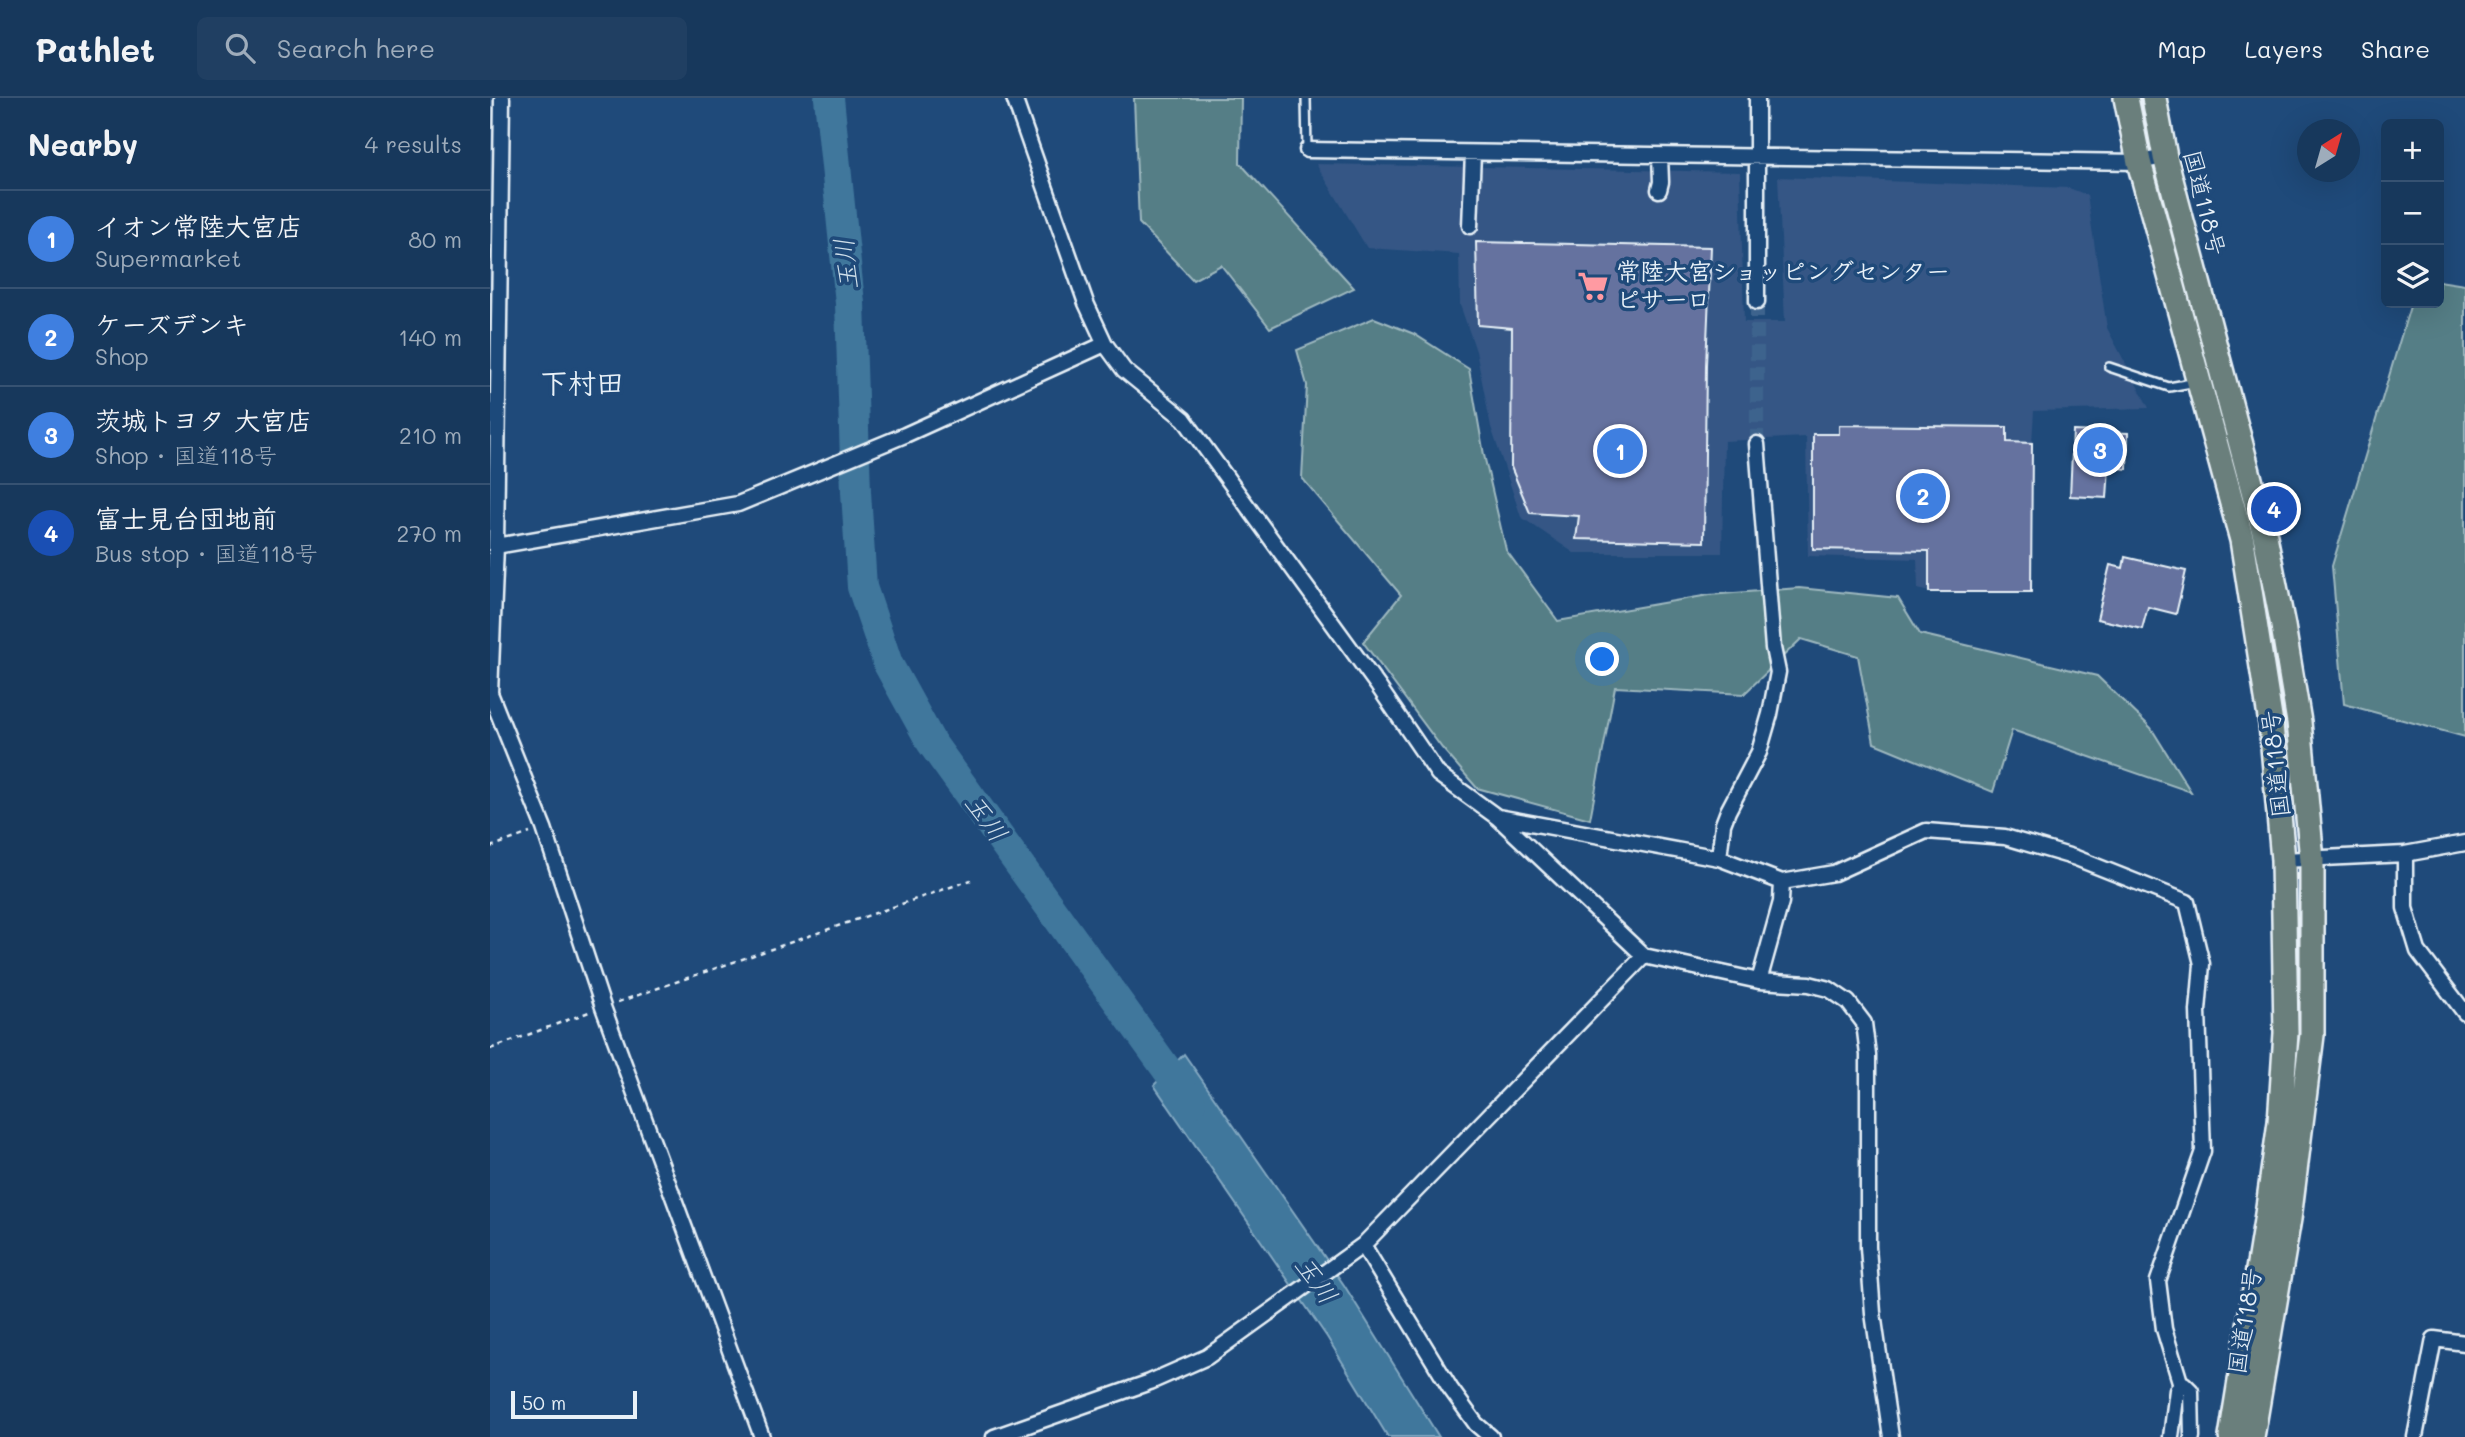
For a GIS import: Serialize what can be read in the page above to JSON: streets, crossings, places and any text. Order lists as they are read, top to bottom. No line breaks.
{"streets":{"highway":["国道118号"]},"districts":["下村田"],"water":["玉川"],"places":{"supermarket":["常陸大宮ショッピングセンター ピサーロ"]},"scale_bar":"50 m","north":"top right","page":{"header":"Pathlet","search":"Search here","nav":["Map","Layers","Share"],"heading":["Nearby","4 results"],"map_buttons":["+","−"],"list":[{"mark":"1","name":"イオン常陸大宮店","note":"Supermarket","value":"80 m"},{"mark":"2","name":"ケーズデンキ","note":"Shop","value":"140 m"},{"mark":"3","name":"茨城トヨタ 大宮店","note":"Shop · 国道118号","value":"210 m"},{"mark":"4","name":"富士見台団地前","note":"Bus stop · 国道118号","value":"270 m"}],"pins":["3","1","2","4"],"scale":"50 m"}}
